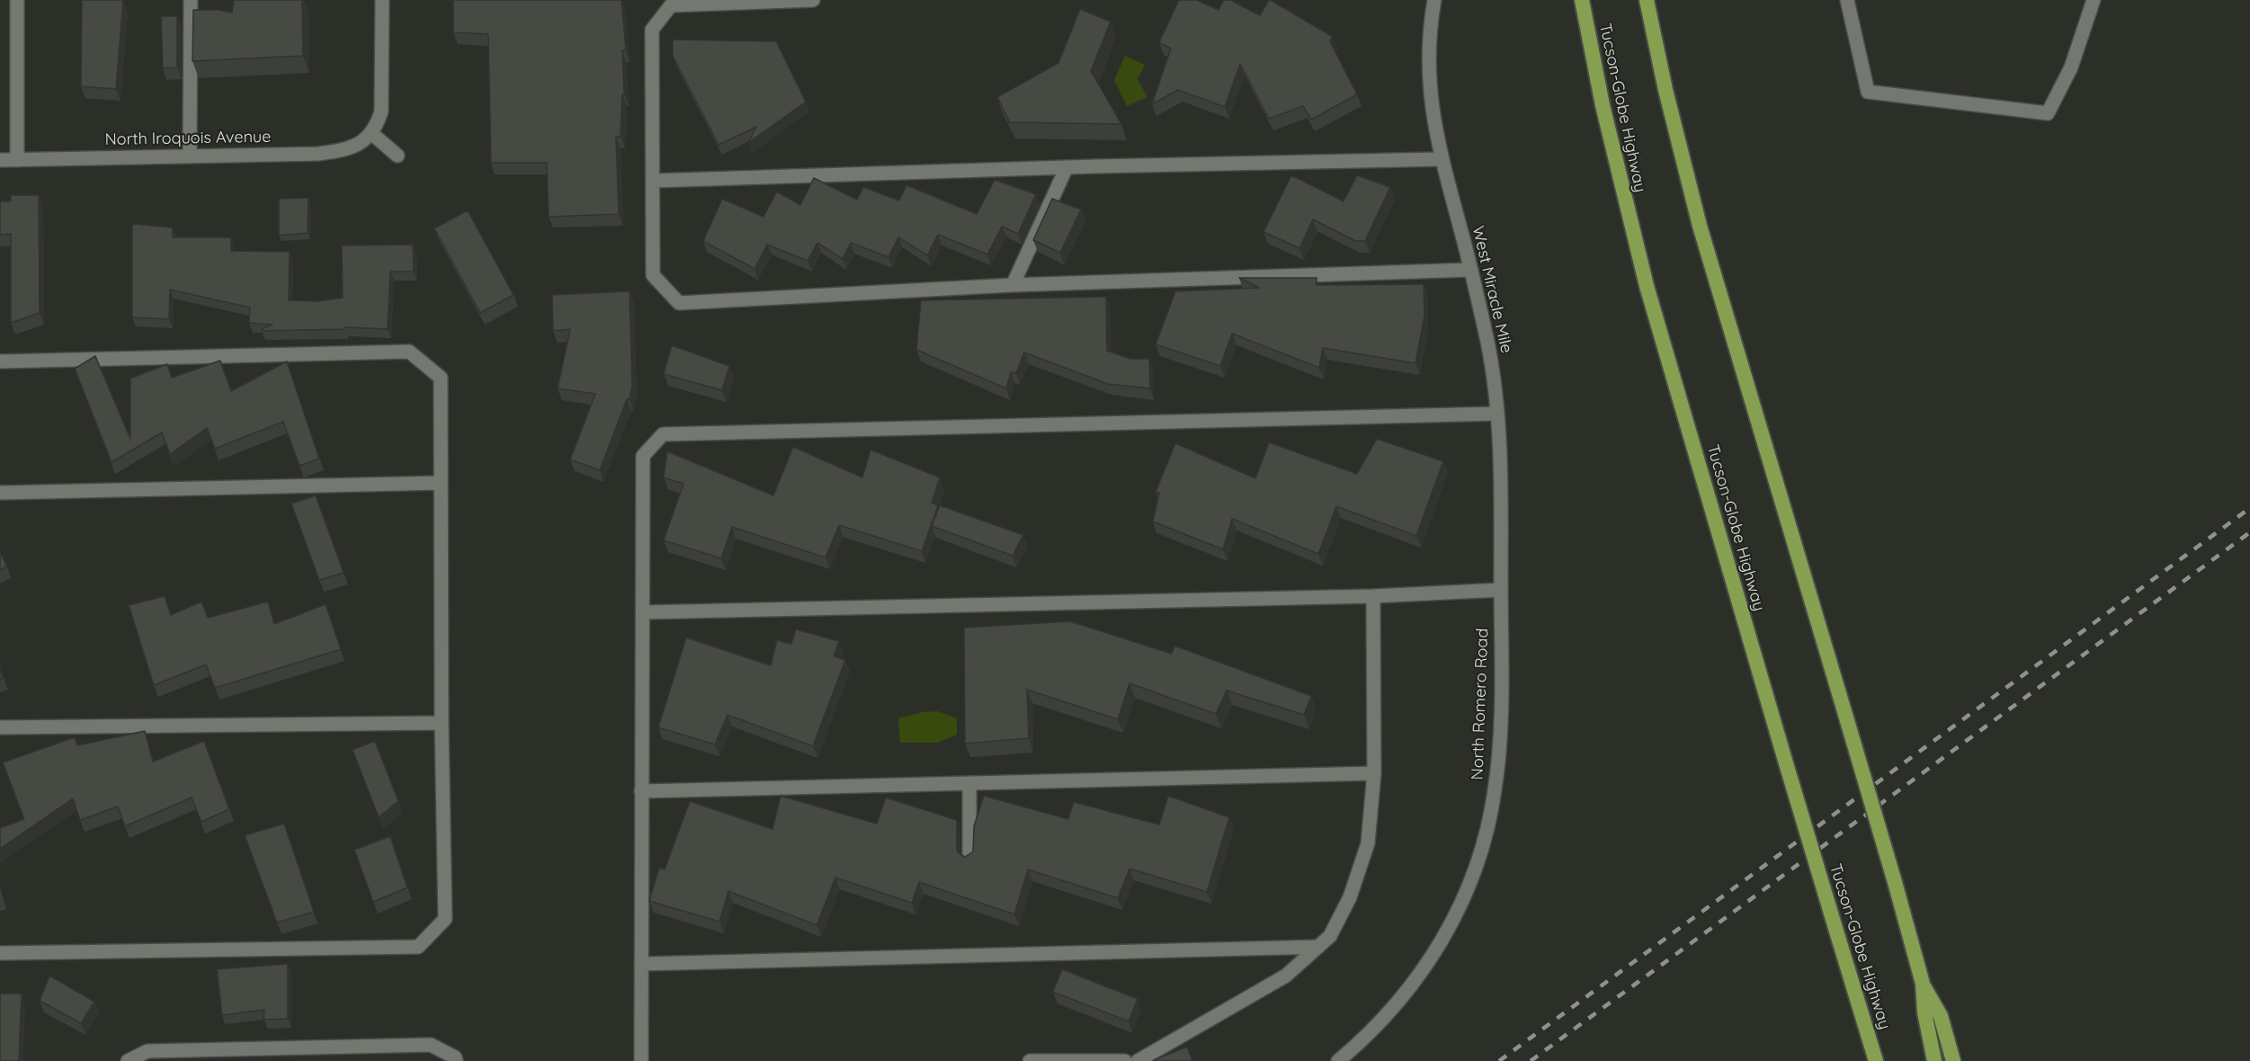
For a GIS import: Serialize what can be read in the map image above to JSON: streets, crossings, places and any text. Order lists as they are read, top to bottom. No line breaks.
{"streets":{"highway":["Tucson-Globe Highway"],"street":["North Iroquois Avenue","West Miracle Mile","North Romero Road"]},"crossings":[["West Miracle Mile","North Romero Road"]]}
